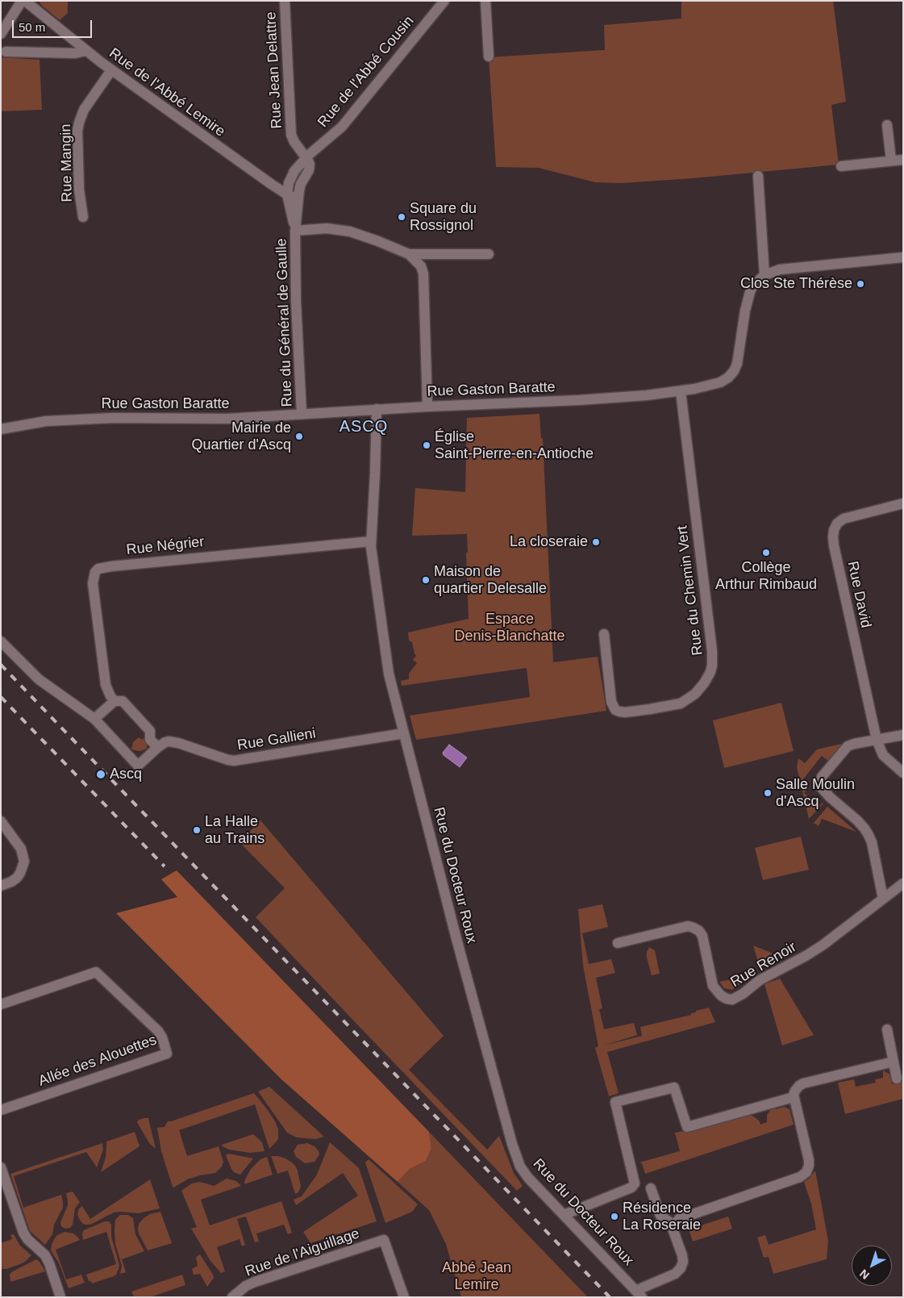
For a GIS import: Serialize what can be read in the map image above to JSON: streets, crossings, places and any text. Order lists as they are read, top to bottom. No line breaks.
{"streets":{"street":["Rue Jean Delattre","Rue de l'Abbé Cousin","Rue de l'Abbé Lemire","Rue Mangin","Rue du Général de Gaulle","Rue Gaston Baratte","Rue Négrier","Rue du Chemin Vert","Rue David","Rue Gallieni","Rue du Docteur Roux","Rue Renoir","Allée des Alouettes","Rue de l'Aiguillage"]},"crossings":[["Rue Jean Delattre","Rue de l'Abbé Cousin"],["Rue Jean Delattre","Rue du Général de Gaulle"],["Rue de l'Abbé Cousin","Rue du Général de Gaulle"],["Rue de l'Abbé Lemire","Rue Mangin"],["Rue de l'Abbé Lemire","Rue du Général de Gaulle"],["Rue du Général de Gaulle","Rue Gaston Baratte"],["Rue Gaston Baratte","Rue du Chemin Vert"],["Rue Gaston Baratte","Rue du Docteur Roux"],["Rue Négrier","Rue du Docteur Roux"],["Rue Gallieni","Rue du Docteur Roux"]],"districts":["ASCQ"],"parks":["Espace Denis-Blanchatte","Abbé Jean Lemire"],"places":["Square du Rossignol","Clos Ste Thérèse","Mairie de Quartier d'Ascq","Église Saint-Pierre-en-Antioche","La closeraie","Collège Arthur Rimbaud","Maison de quartier Delesalle","Ascq","Salle Moulin d'Ascq","La Halle au Trains","Résidence La Roseraie"],"scale_bar":"50 m","north":"bottom left"}
